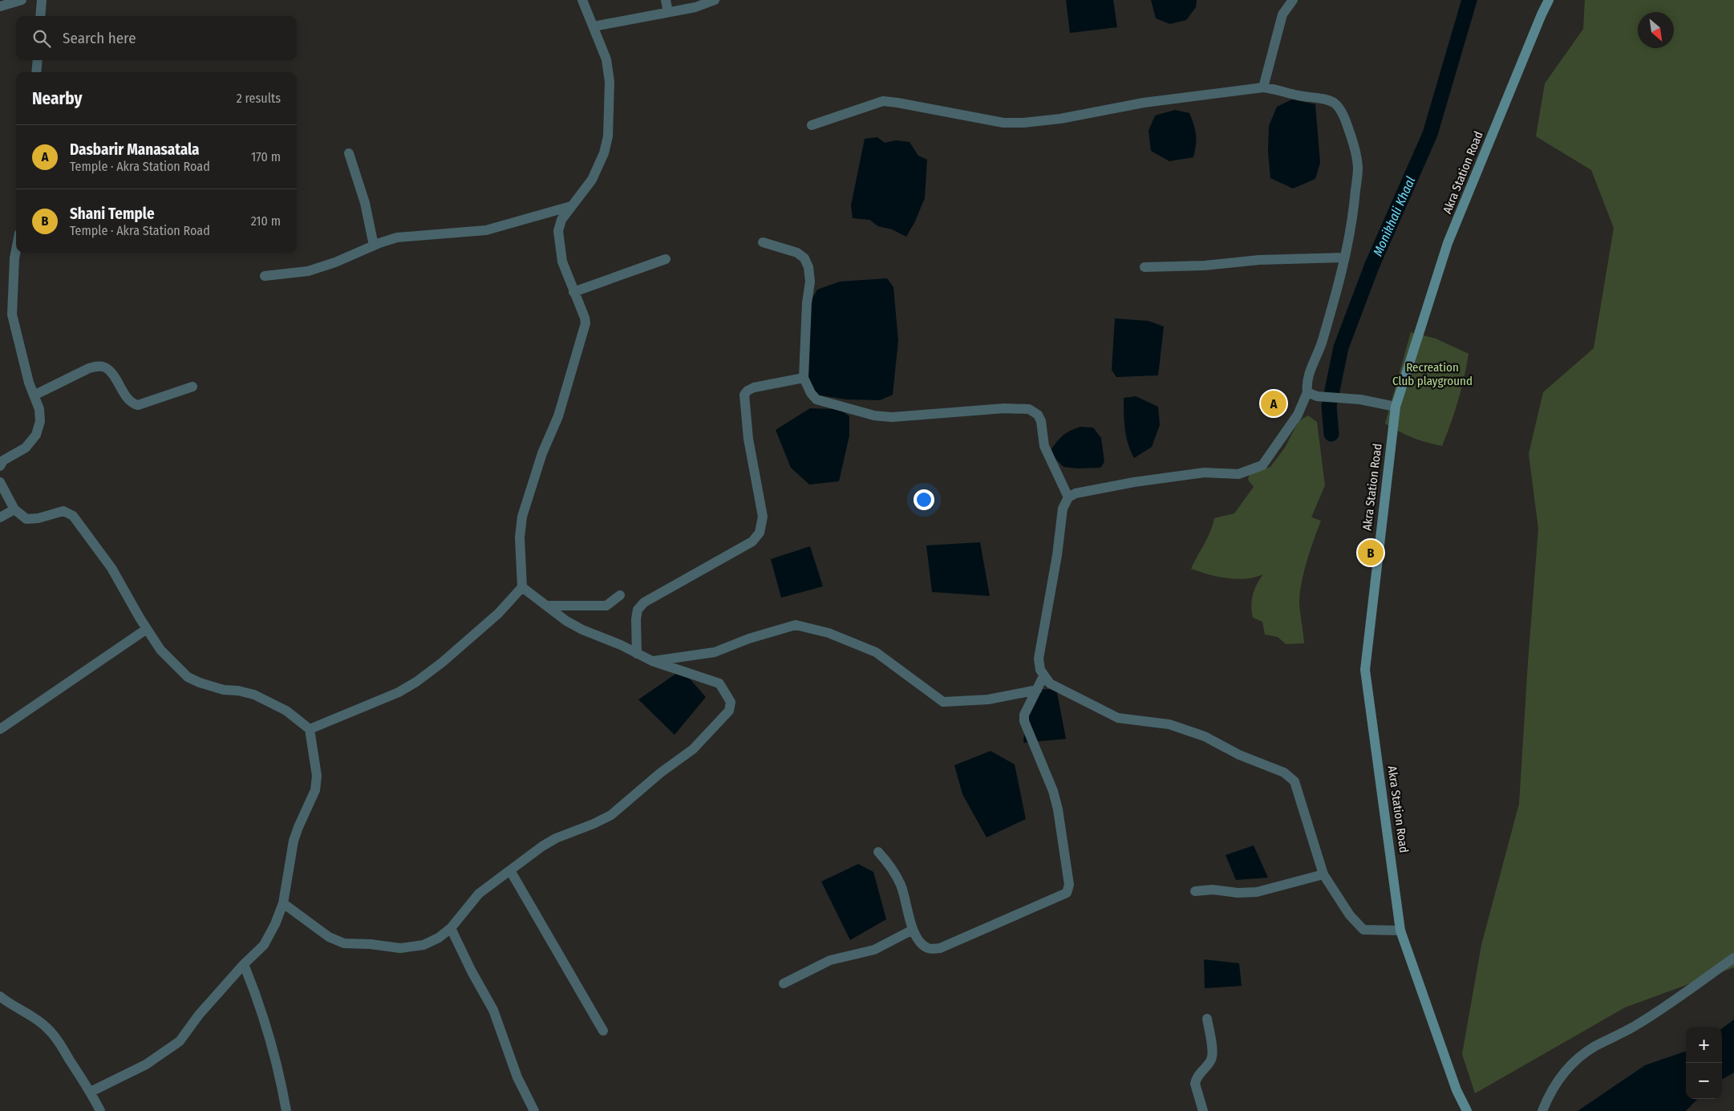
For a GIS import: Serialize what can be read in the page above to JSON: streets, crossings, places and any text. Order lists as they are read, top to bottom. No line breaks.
{"streets":{"main road":["Akra Station Road"]},"water":["Monikhali Khaal"],"parks":["Recreation Club playground"],"north":"bottom right","page":{"search":"Search here","heading":["Nearby","2 results"],"list":[{"mark":"A","name":"Dasbarir Manasatala","note":"Temple · Akra Station Road","value":"170 m"},{"mark":"B","name":"Shani Temple","note":"Temple · Akra Station Road","value":"210 m"}],"pins":["A","B"],"map_buttons":["+","−"]}}
